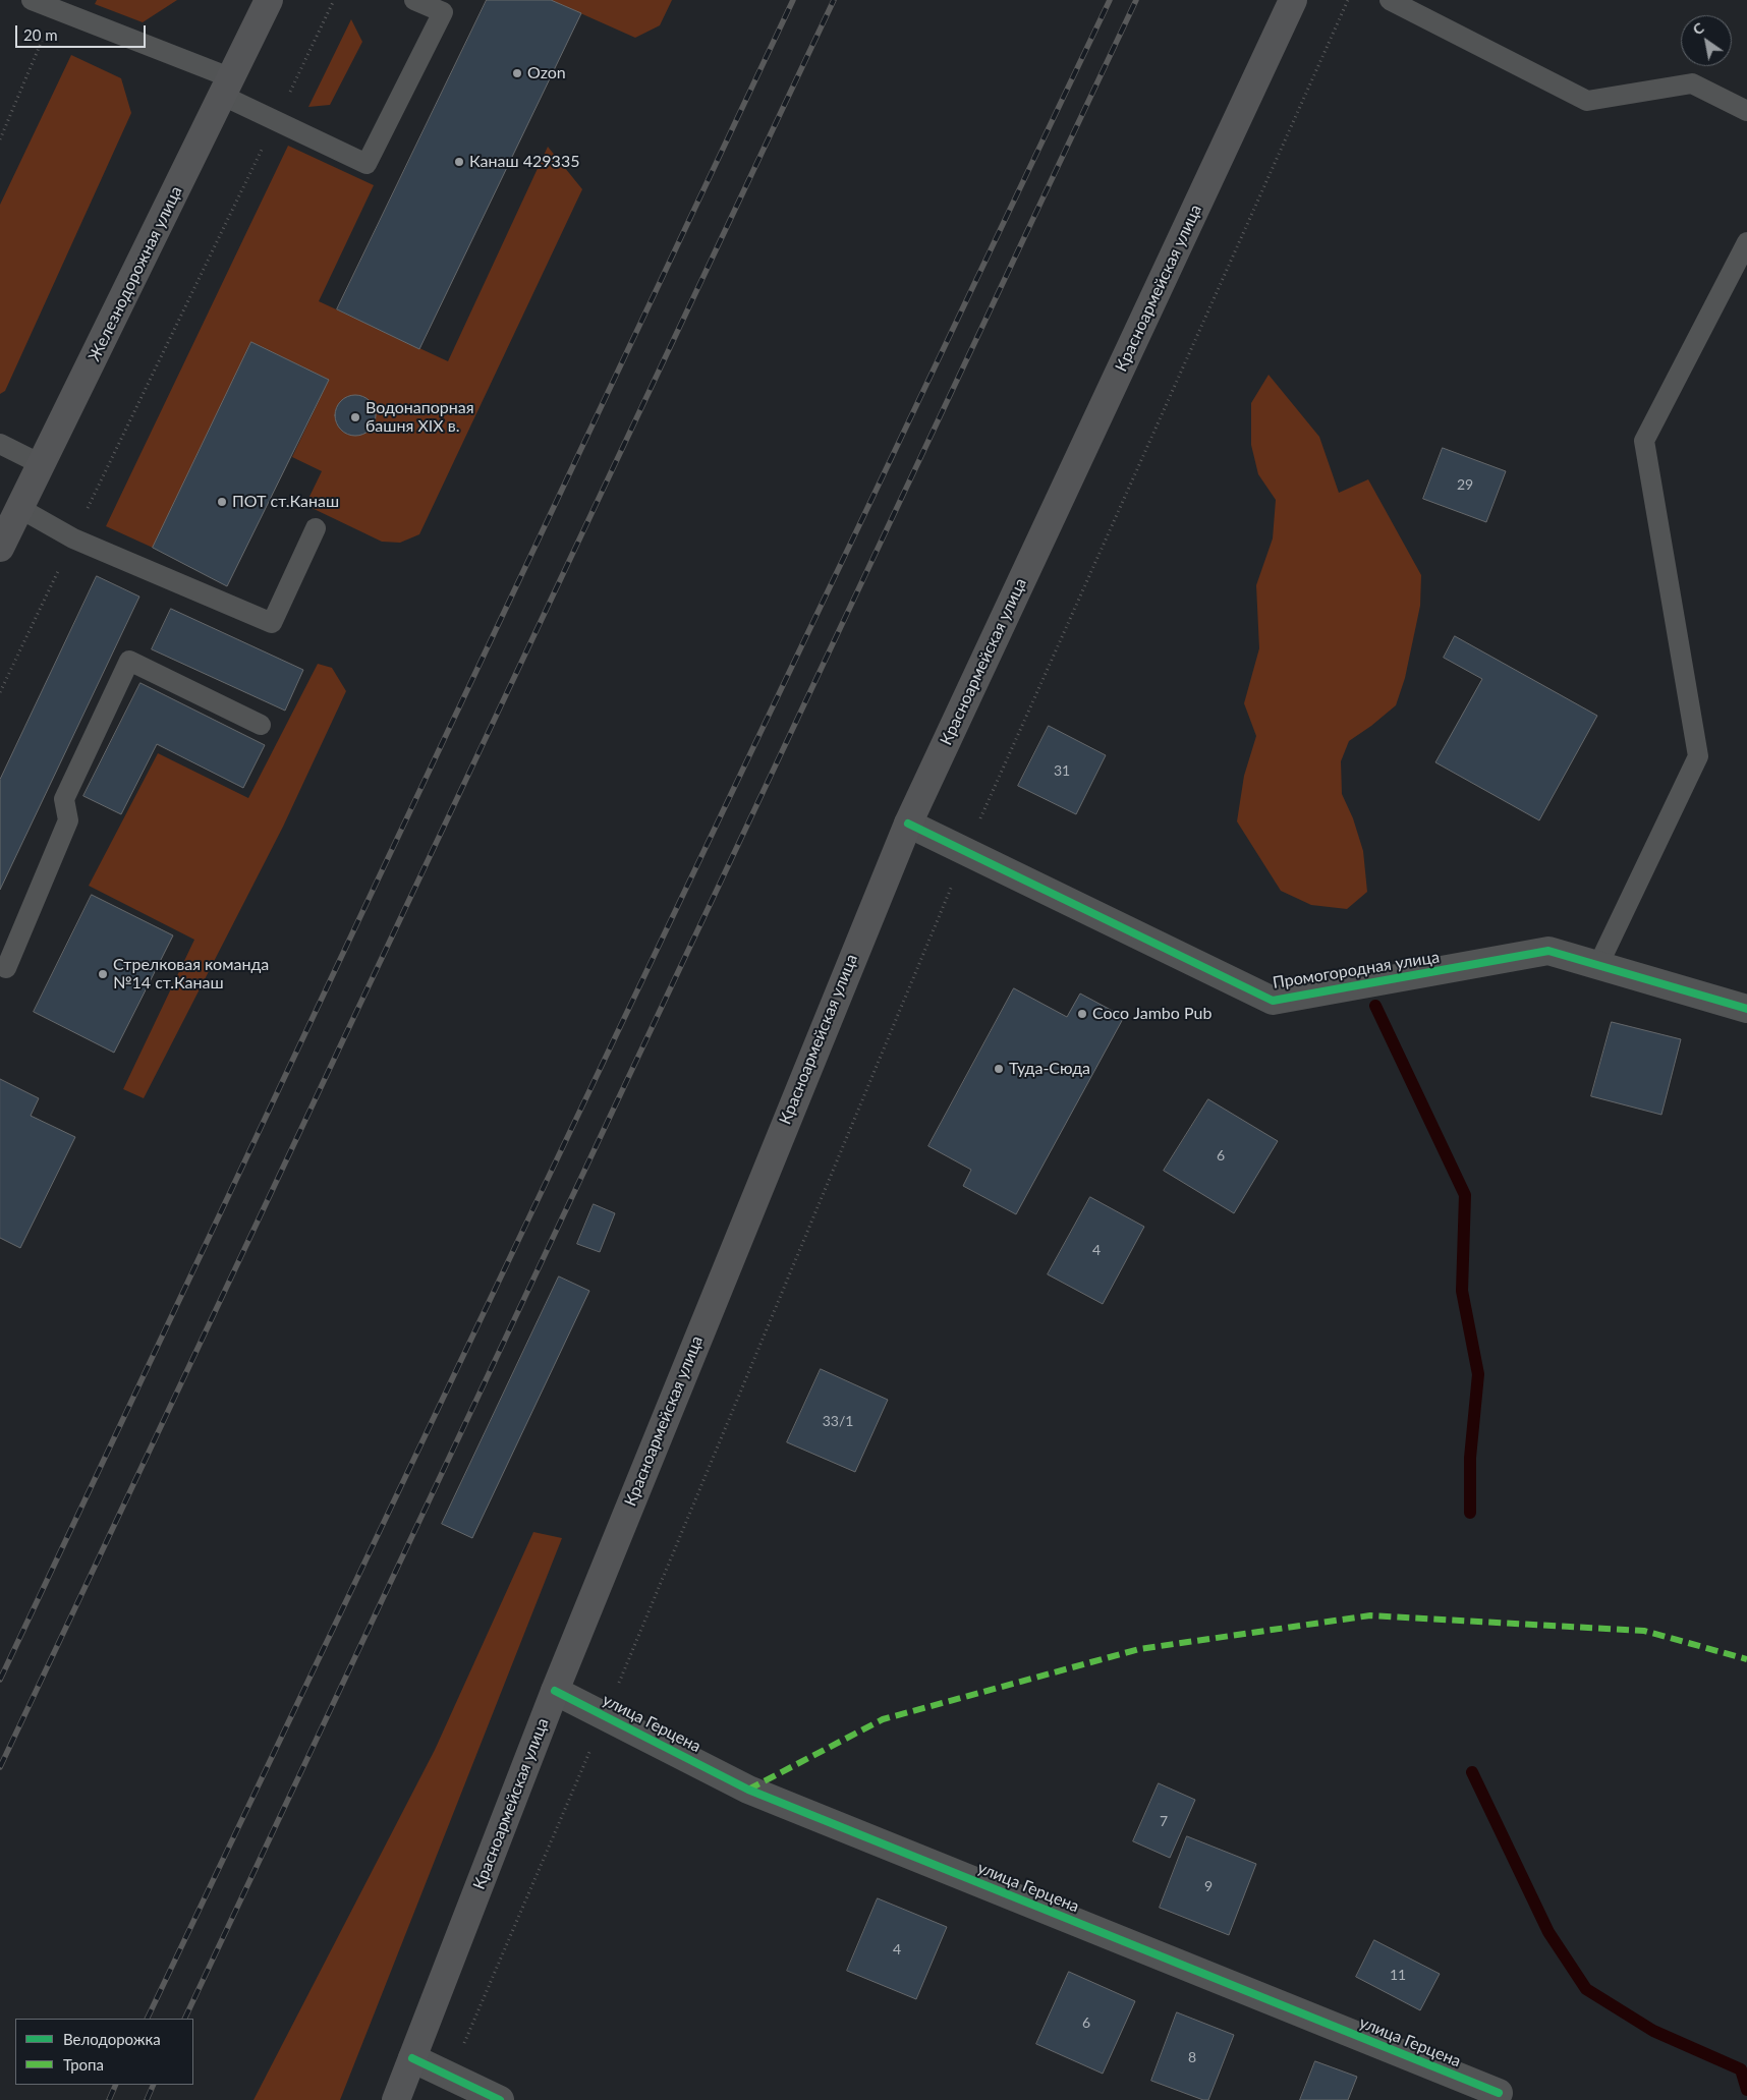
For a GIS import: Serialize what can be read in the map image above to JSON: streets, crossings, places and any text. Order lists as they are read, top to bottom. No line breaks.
{"streets":{"main road":["Железнодорожная улица","Красноармейская улица"],"street":["Промогородная улица","улица Герцена"]},"crossings":[["Красноармейская улица","Промогородная улица"],["Красноармейская улица","улица Герцена"]],"places":["Ozon","Канаш 429335","Водонапорная башня XIX в.","ПОТ ст.Канаш","Стрелковая команда №14 ст.Канаш","Coco Jambo Pub","Туда-Сюда"],"house_numbers":["29","31","6","4","33/1","7","9","4","11","6","8"],"legend":["Велодорожка","Тропа"],"scale_bar":"20 m","north":"top left"}
